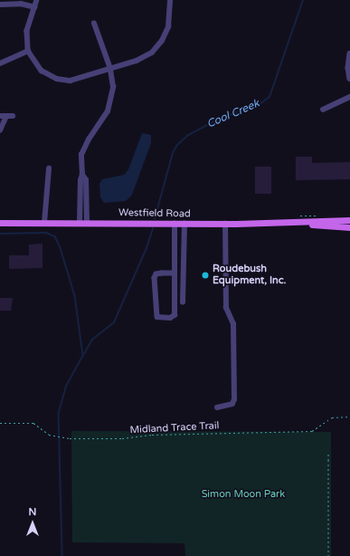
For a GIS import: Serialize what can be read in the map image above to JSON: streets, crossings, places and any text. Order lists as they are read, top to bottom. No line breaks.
{"streets":{"main road":["Westfield Road"],"path":["Midland Trace Trail"]},"water":["Cool Creek"],"parks":["Simon Moon Park"],"places":["Roudebush Equipment, Inc."],"north":"top"}
